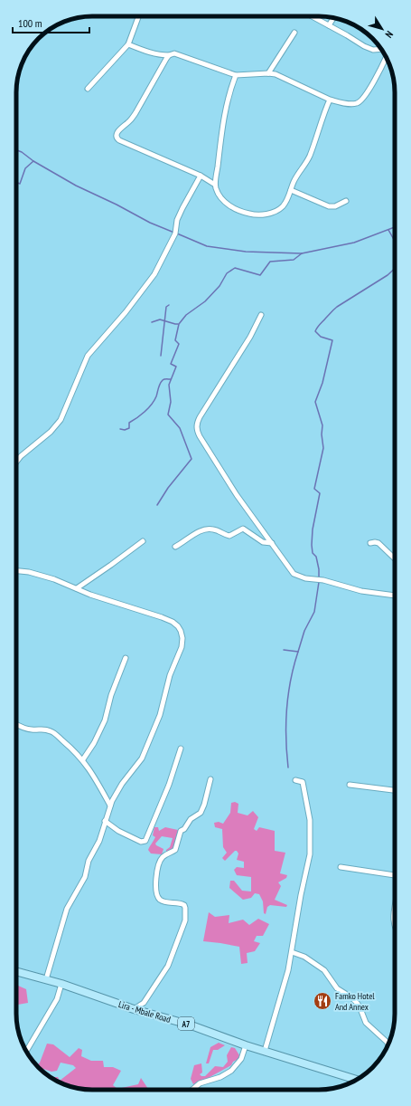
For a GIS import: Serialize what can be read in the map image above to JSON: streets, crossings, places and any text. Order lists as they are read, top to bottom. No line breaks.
{"streets":{"main road":["Lira - Mbale Road","A7"]},"places":{"restaurant":["Famko Hotel And Annex"]},"scale_bar":"100 m","north":"bottom right"}
